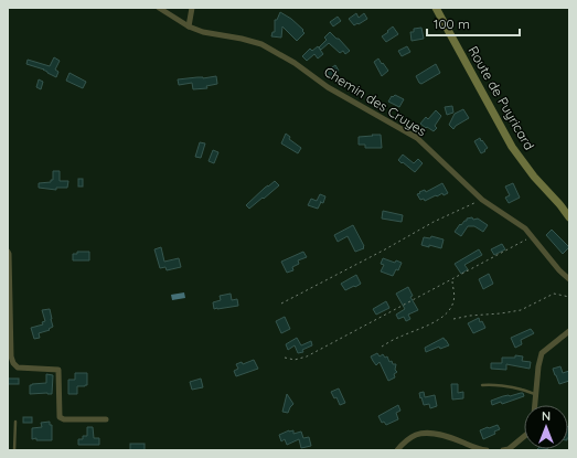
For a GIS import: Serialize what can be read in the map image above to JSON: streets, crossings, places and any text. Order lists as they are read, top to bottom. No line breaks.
{"streets":{"main road":["Route de Puyricard"],"street":["Chemin des Cruyes"]},"scale_bar":"100 m","north":"top"}
